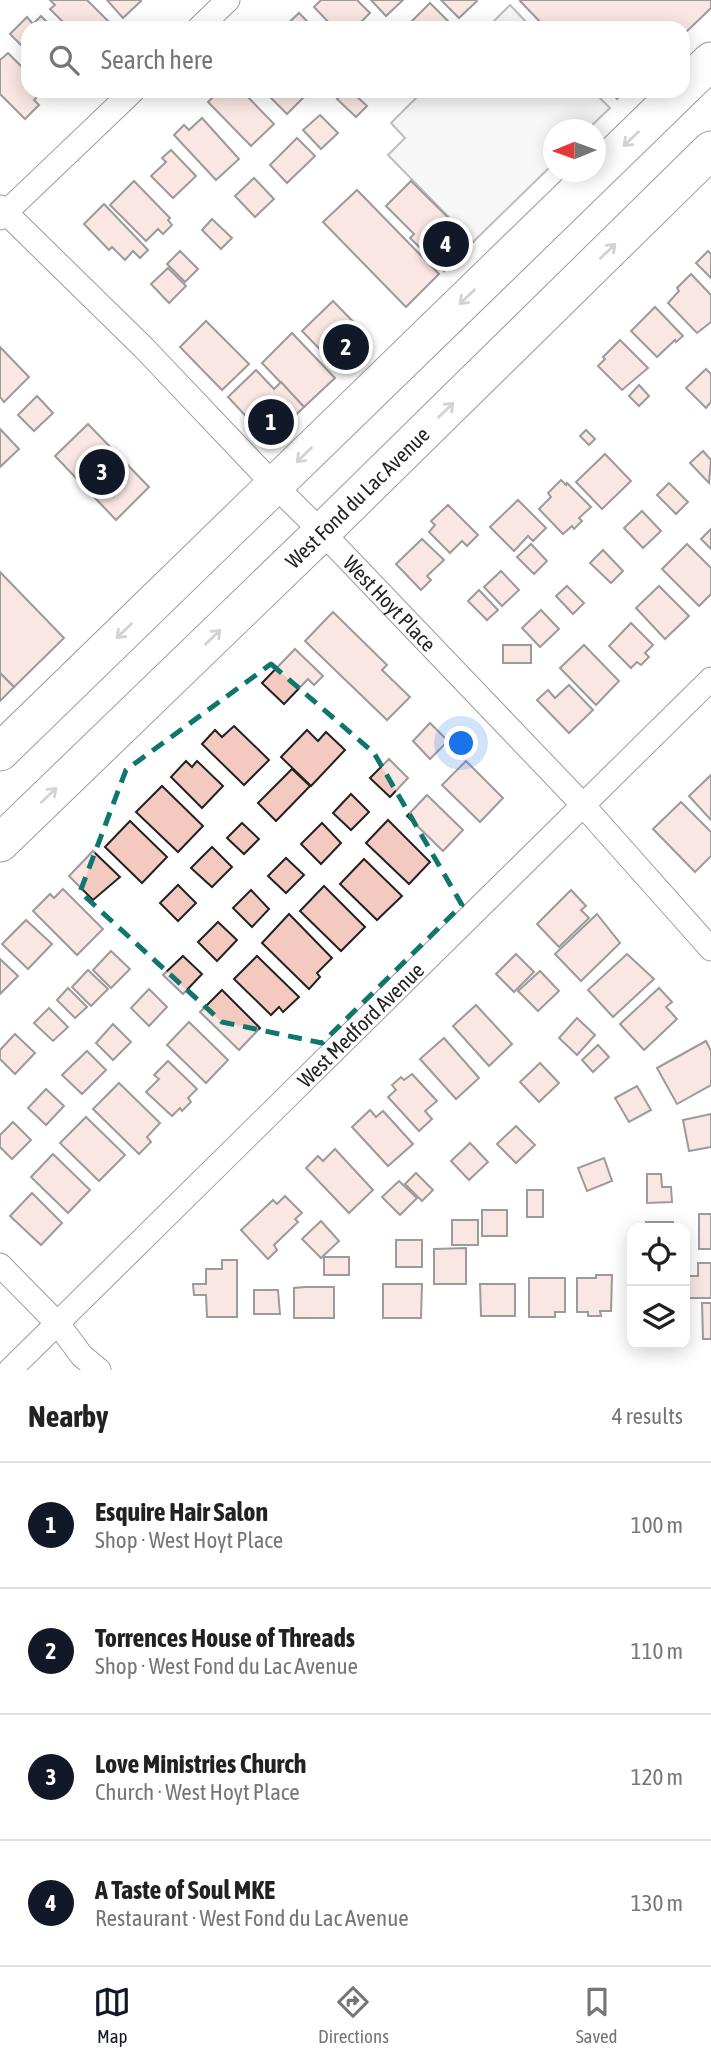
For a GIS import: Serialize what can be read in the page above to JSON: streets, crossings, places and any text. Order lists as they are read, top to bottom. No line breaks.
{"streets":{"main road":["West Fond du Lac Avenue"],"street":["West Hoyt Place","West Medford Avenue"]},"crossings":[["West Fond du Lac Avenue","West Hoyt Place"],["West Hoyt Place","West Medford Avenue"]],"north":"left","page":{"search":"Search here","pins":["4","2","1","3"],"heading":["Nearby","4 results"],"list":[{"mark":"1","name":"Esquire Hair Salon","note":"Shop · West Hoyt Place","value":"100 m"},{"mark":"2","name":"Torrences House of Threads","note":"Shop · West Fond du Lac Avenue","value":"110 m"},{"mark":"3","name":"Love Ministries Church","note":"Church · West Hoyt Place","value":"120 m"},{"mark":"4","name":"A Taste of Soul MKE","note":"Restaurant · West Fond du Lac Avenue","value":"130 m"}],"nav":["Map","Directions","Saved"]}}
